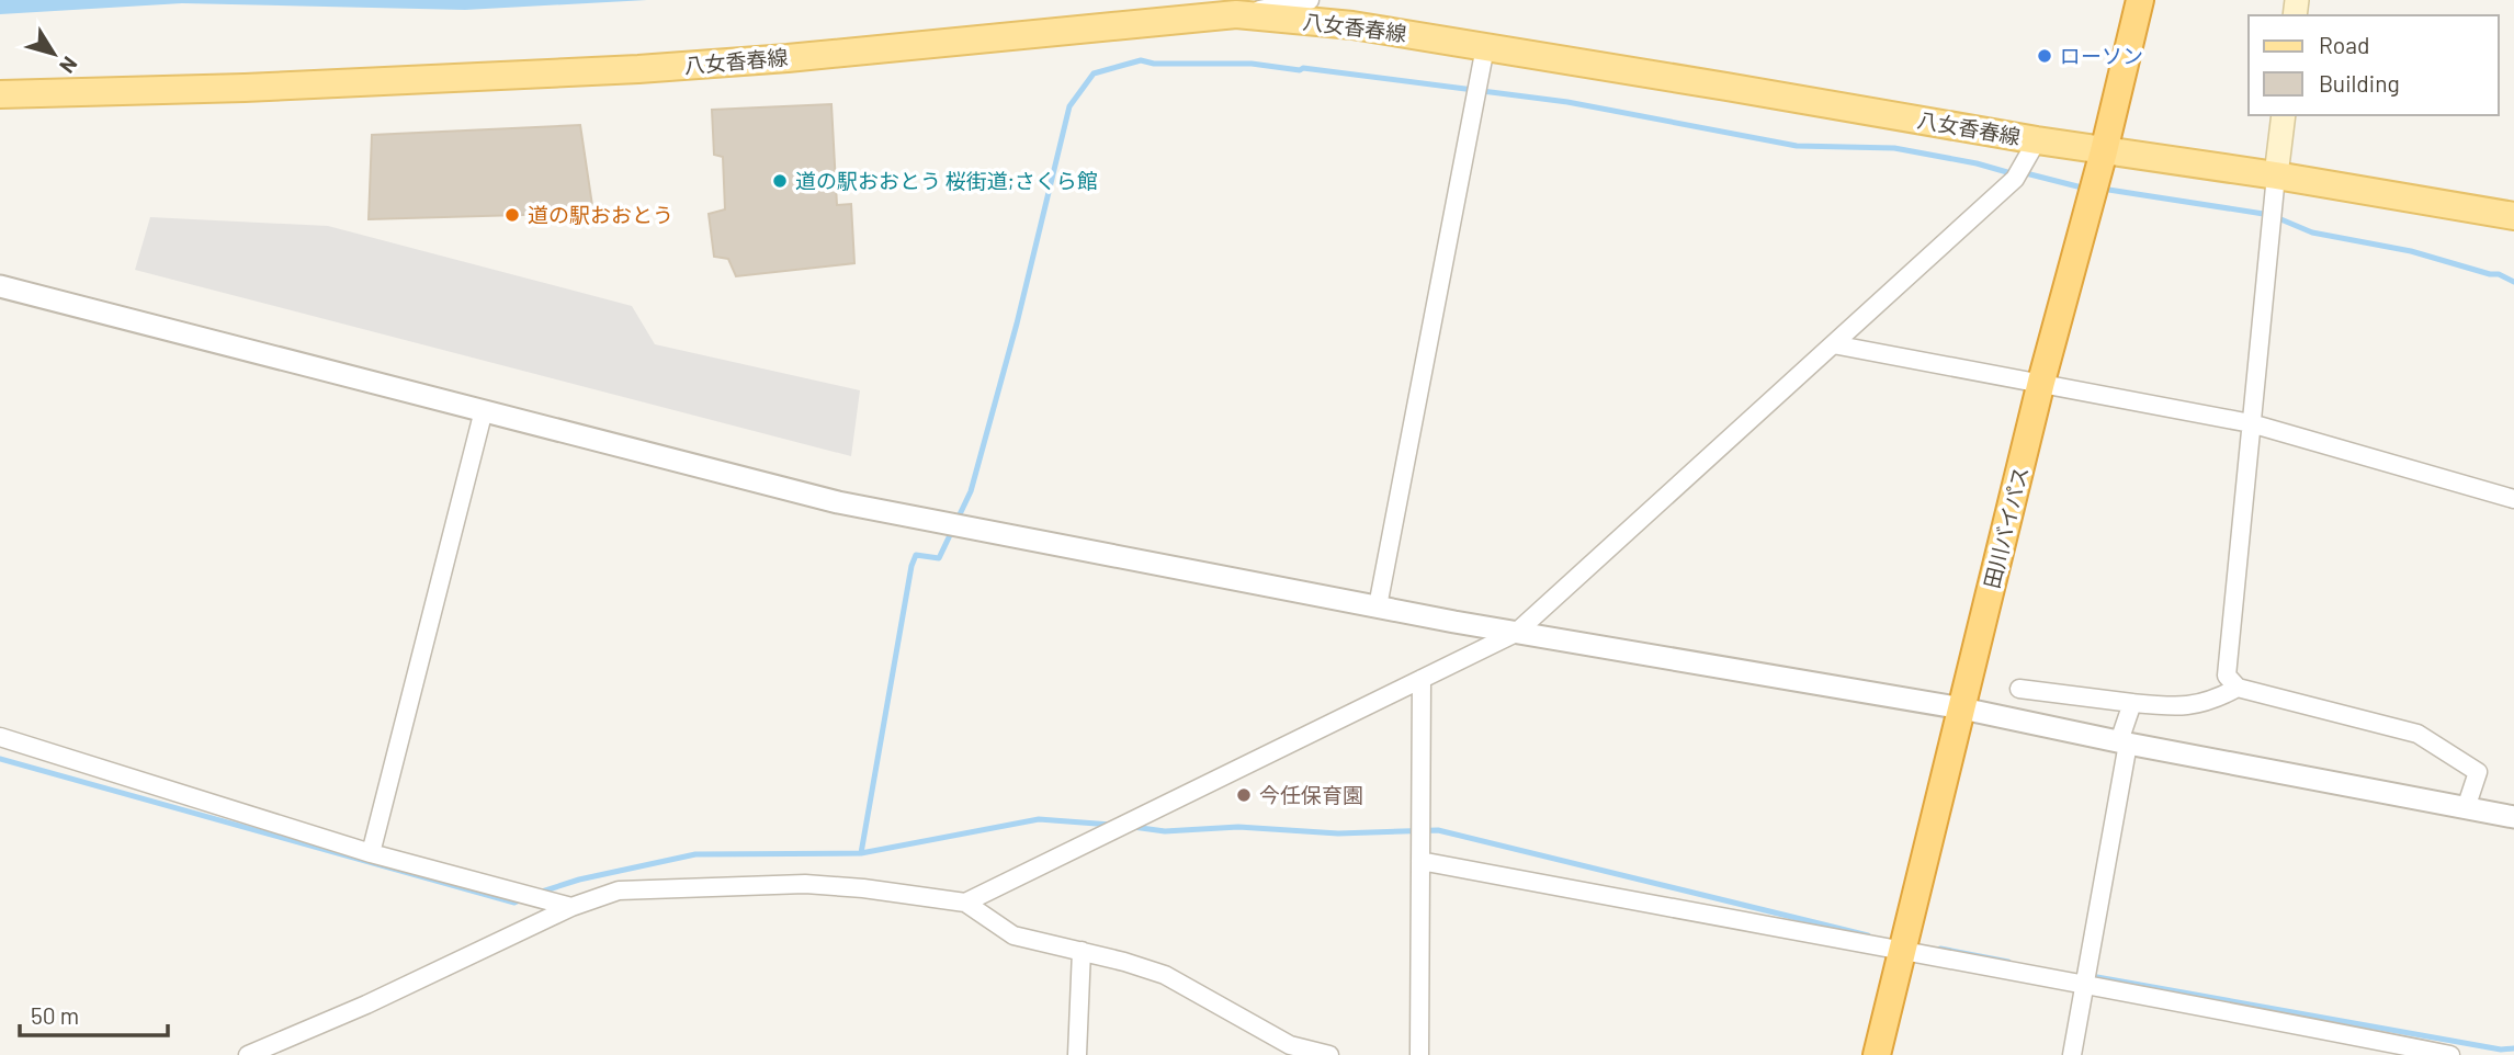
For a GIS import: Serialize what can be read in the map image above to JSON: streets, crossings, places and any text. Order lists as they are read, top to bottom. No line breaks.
{"streets":{"highway":["田川バイパス"],"main road":["八女香春線"]},"crossings":[["八女香春線","田川バイパス"]],"places":["ローソン","道の駅おおとう 桜街道;さくら館","道の駅おおとう","今任保育園"],"legend":["Road","Building"],"scale_bar":"50 m","north":"bottom right"}
